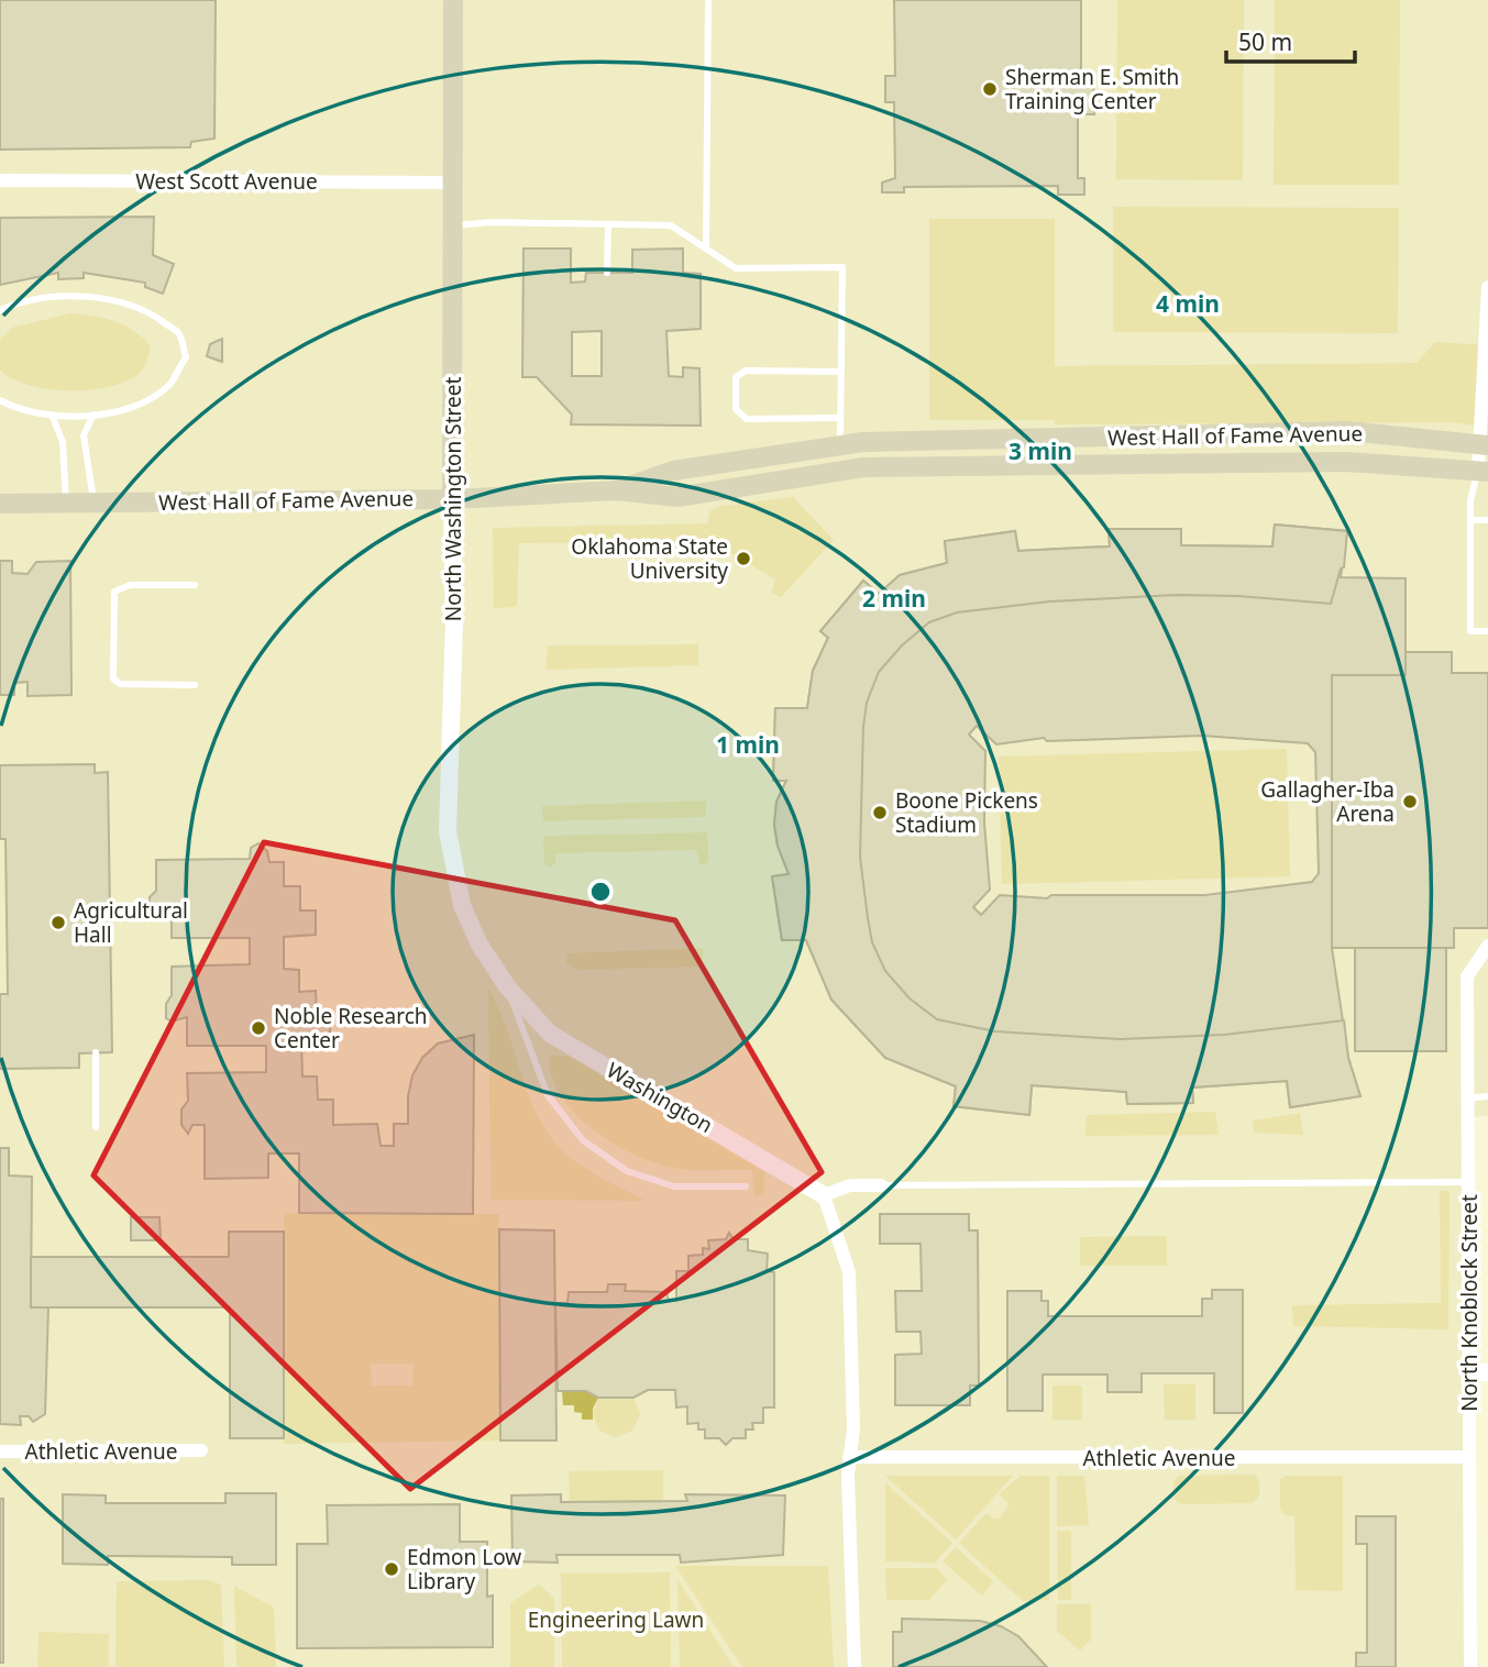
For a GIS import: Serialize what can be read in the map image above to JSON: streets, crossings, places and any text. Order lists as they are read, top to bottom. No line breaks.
{"streets":{"main road":["West Hall of Fame Avenue","North Washington Street"],"street":["West Scott Avenue","Washington","North Knoblock Street","Athletic Avenue"]},"crossings":[["West Scott Avenue","North Washington Street"],["West Hall of Fame Avenue","North Washington Street"],["North Washington Street","Washington"],["North Knoblock Street","Athletic Avenue"]],"parks":["Engineering Lawn"],"places":["Sherman E. Smith Training Center","Oklahoma State University","Gallagher-Iba Arena","Boone Pickens Stadium","Agricultural Hall","Noble Research Center","Edmon Low Library"],"scale_bar":"50 m","rings":["4 min","3 min","2 min","1 min"]}
